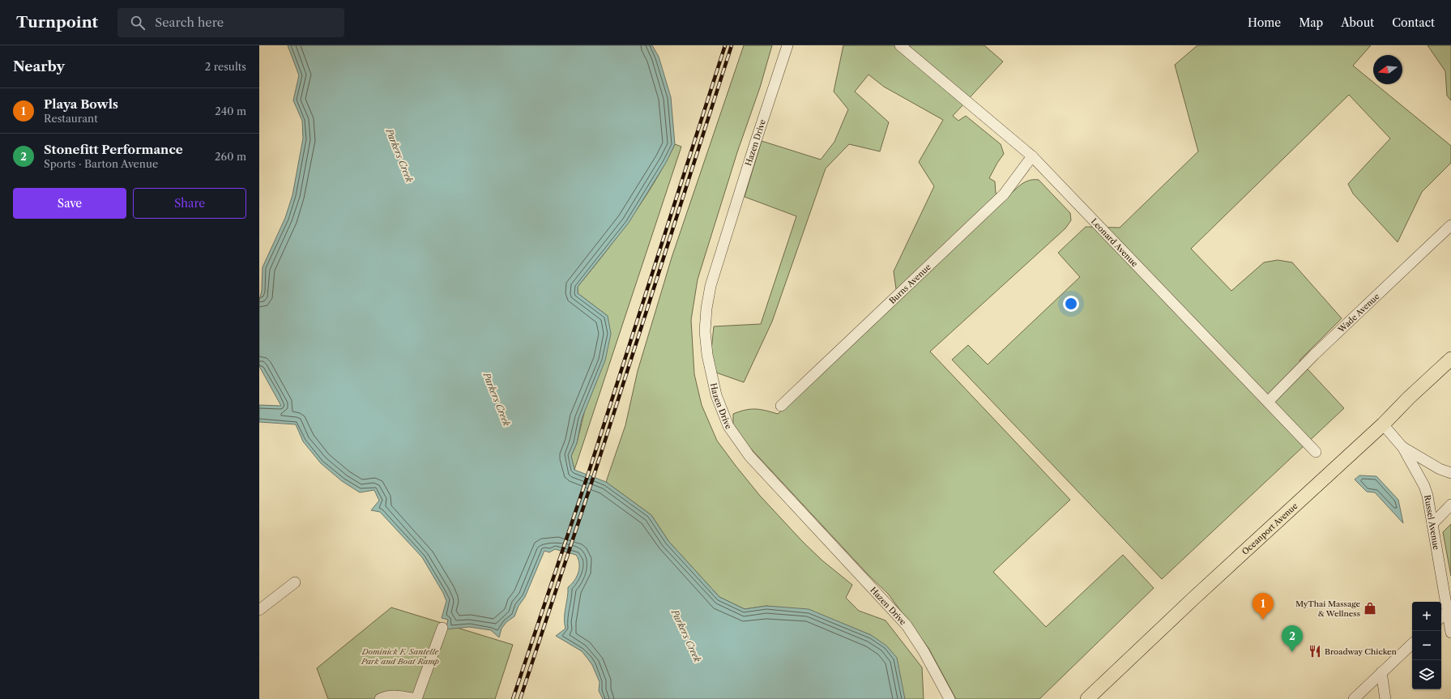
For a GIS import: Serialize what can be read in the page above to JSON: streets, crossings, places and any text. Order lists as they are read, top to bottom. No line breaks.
{"streets":{"main road":["Oceanport Avenue"],"street":["Hazen Drive","Leonard Avenue","Burns Avenue","Wade Avenue","Russel Avenue"]},"crossings":[["Leonard Avenue","Burns Avenue"],["Leonard Avenue","Wade Avenue"],["Russel Avenue","Oceanport Avenue"]],"water":["Parkers Creek"],"parks":["Dominick F. Santelle Park and Boat Ramp"],"places":{"shop":["MyThai Massage & Wellness"],"restaurant":["Broadway Chicken"]},"north":"left","page":{"header":"Turnpoint","search":"Search here","nav":["Home","Map","About","Contact"],"heading":["Nearby","2 results"],"list":[{"mark":"1","name":"Playa Bowls","note":"Restaurant","value":"240 m"},{"mark":"2","name":"Stonefitt Performance","note":"Sports · Barton Avenue","value":"260 m"}],"buttons":["Save","Share"],"pins":["1","2"],"map_buttons":["+","−"]}}
